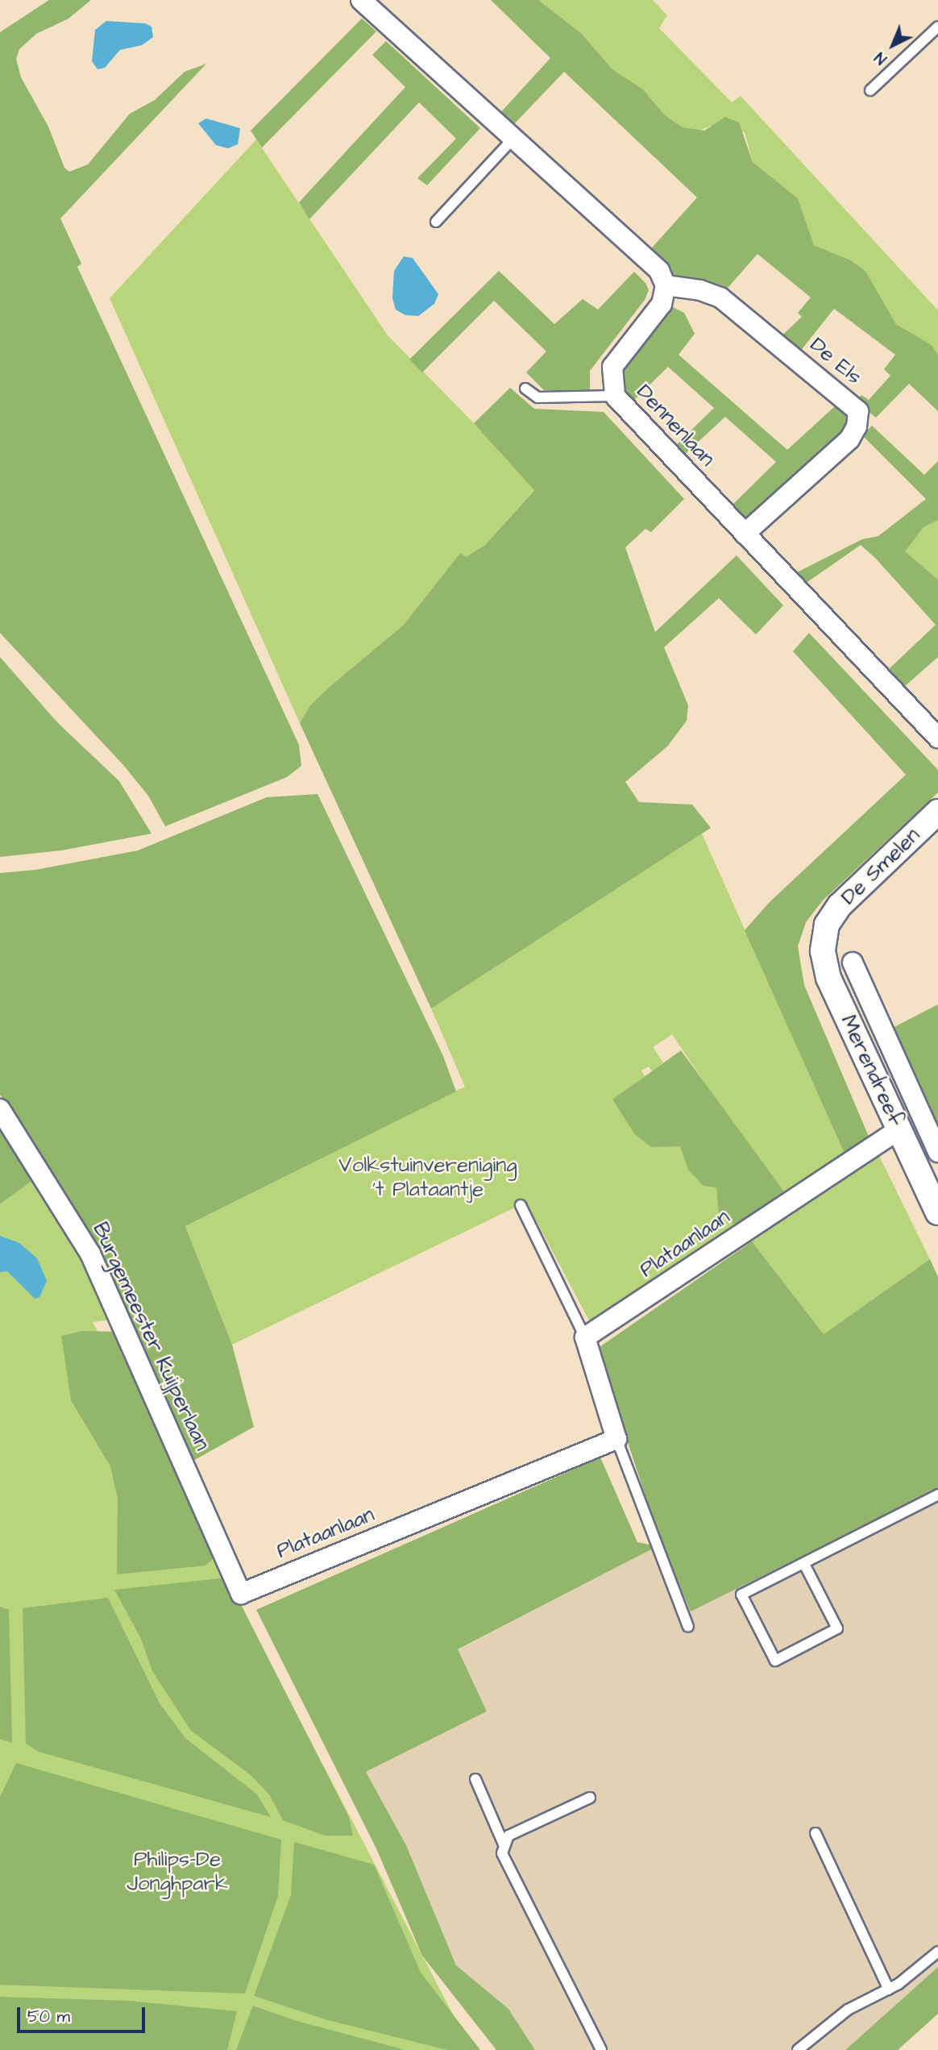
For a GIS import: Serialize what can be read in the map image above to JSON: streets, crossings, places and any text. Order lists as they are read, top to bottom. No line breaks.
{"streets":{"street":["De Els","Dennenlaan","De Smelen","Merendreef","Plataanlaan","Burgemeester Kuijperlaan"]},"crossings":[["De Els","Dennenlaan"],["De Smelen","Merendreef"],["Merendreef","Plataanlaan"],["Plataanlaan","Burgemeester Kuijperlaan"]],"parks":["Volkstuinvereniging 't Plataantje","Philips-De Jonghpark"],"scale_bar":"50 m","north":"bottom left"}
